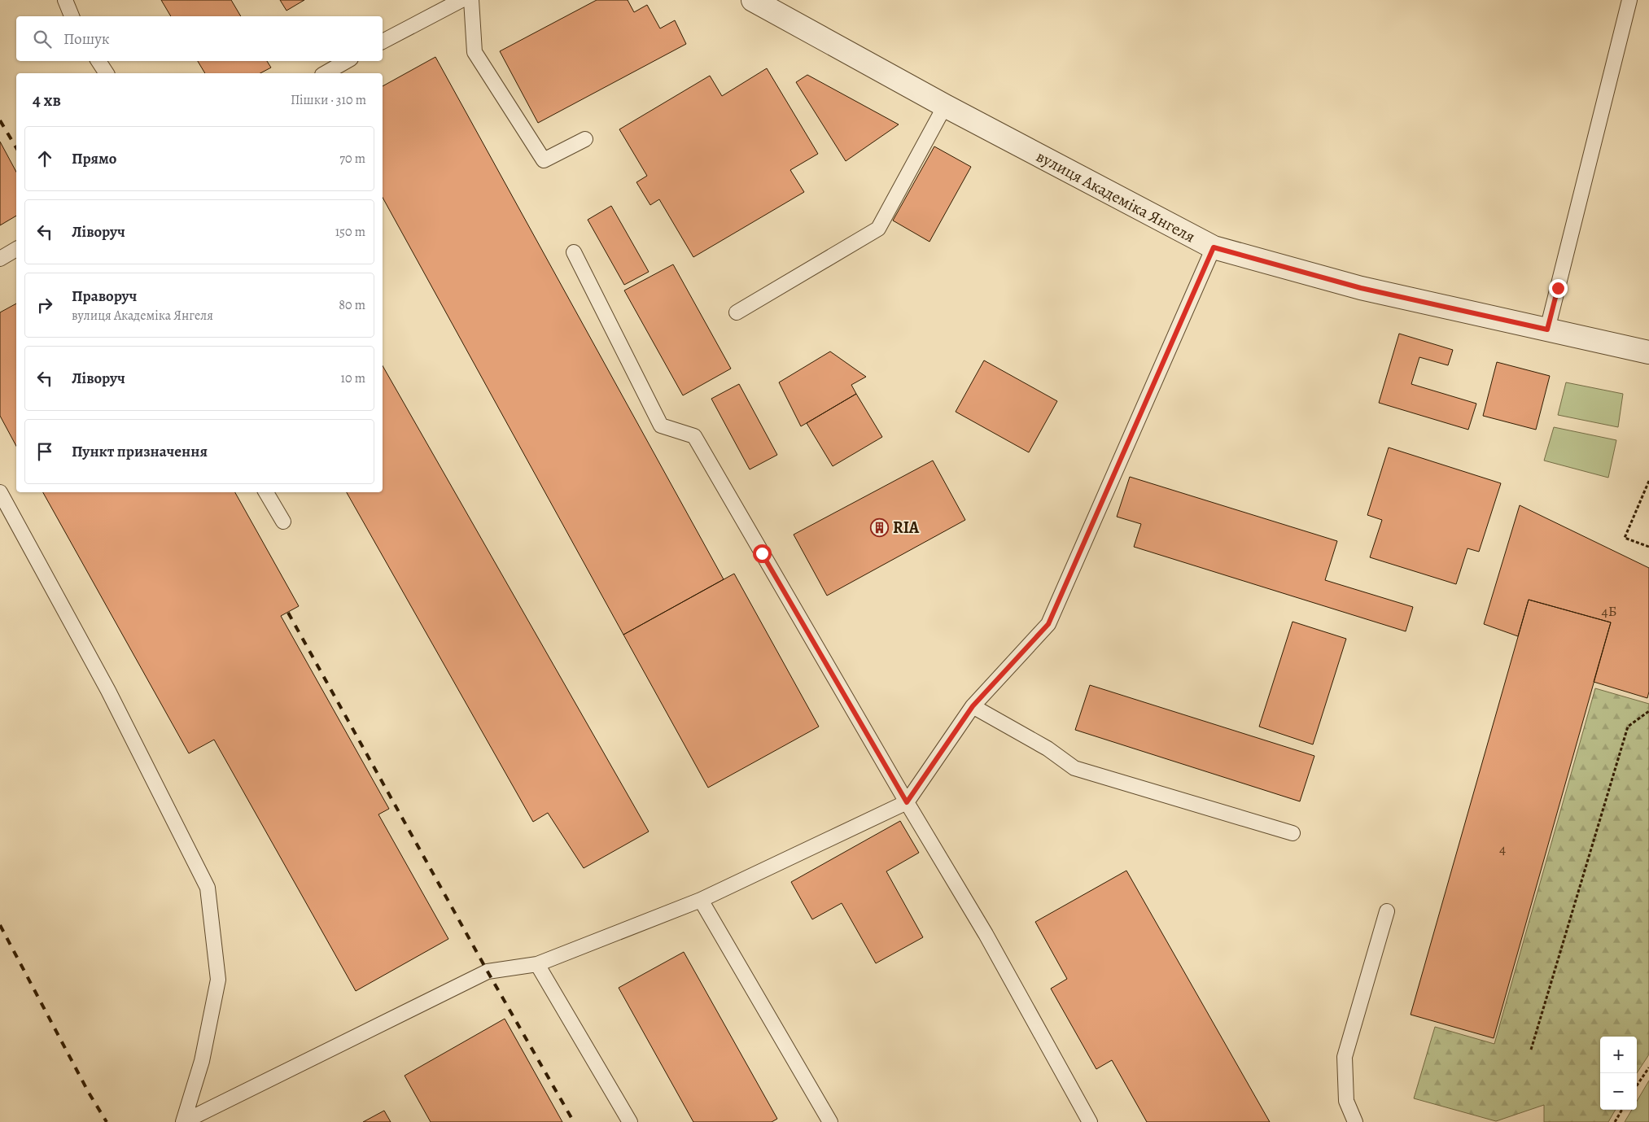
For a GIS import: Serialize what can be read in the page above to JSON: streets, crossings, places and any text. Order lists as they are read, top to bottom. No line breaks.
{"streets":{"street":["вулиця Академіка Янгеля"]},"places":{"building":["RIA"]},"house_numbers":["4Б","4"],"page":{"search":"Пошук","heading":["4 хв","Пішки · 310 m"],"list":[["Прямо","70 m"],["Ліворуч","150 m"],["Праворуч","вулиця Академіка Янгеля","80 m"],["Ліворуч","10 m"],"Пункт призначення"],"map_buttons":["+","−"]}}
